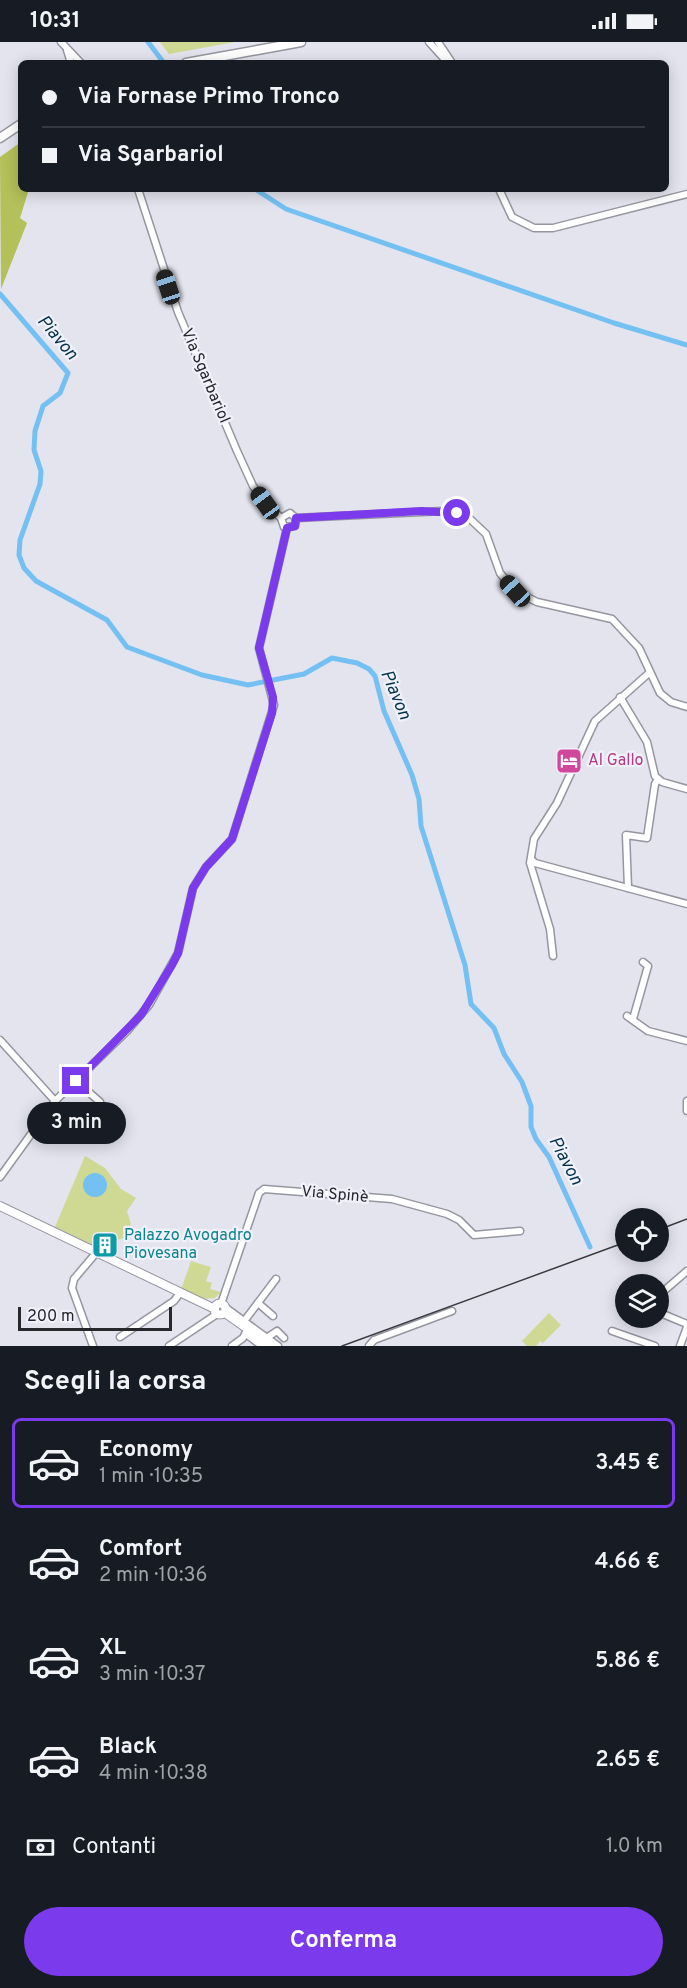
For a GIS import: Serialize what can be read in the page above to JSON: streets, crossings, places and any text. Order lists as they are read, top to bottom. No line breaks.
{"streets":{"street":["Via Sgarbariol","Via Spinè"]},"water":["Piavon"],"places":{"hotel":["Al Gallo"],"building":["Palazzo Avogadro Piovesana"]},"scale_bar":"200 m","page":{"status":"10:31","banner":["Via Fornase Primo Tronco","Via Sgarbariol"],"bubble":"3 min","scale":"200 m","heading":"Scegli la corsa","list":[{"name":"Economy","note":"1 min · 10:35","value":"3.45 €"},{"name":"Comfort","note":"2 min · 10:36","value":"4.66 €"},{"name":"XL","note":"3 min · 10:37","value":"5.86 €"},{"name":"Black","note":"4 min · 10:38","value":"2.65 €"}],"pay":["Contanti","1.0 km"],"buttons":"Conferma"}}
